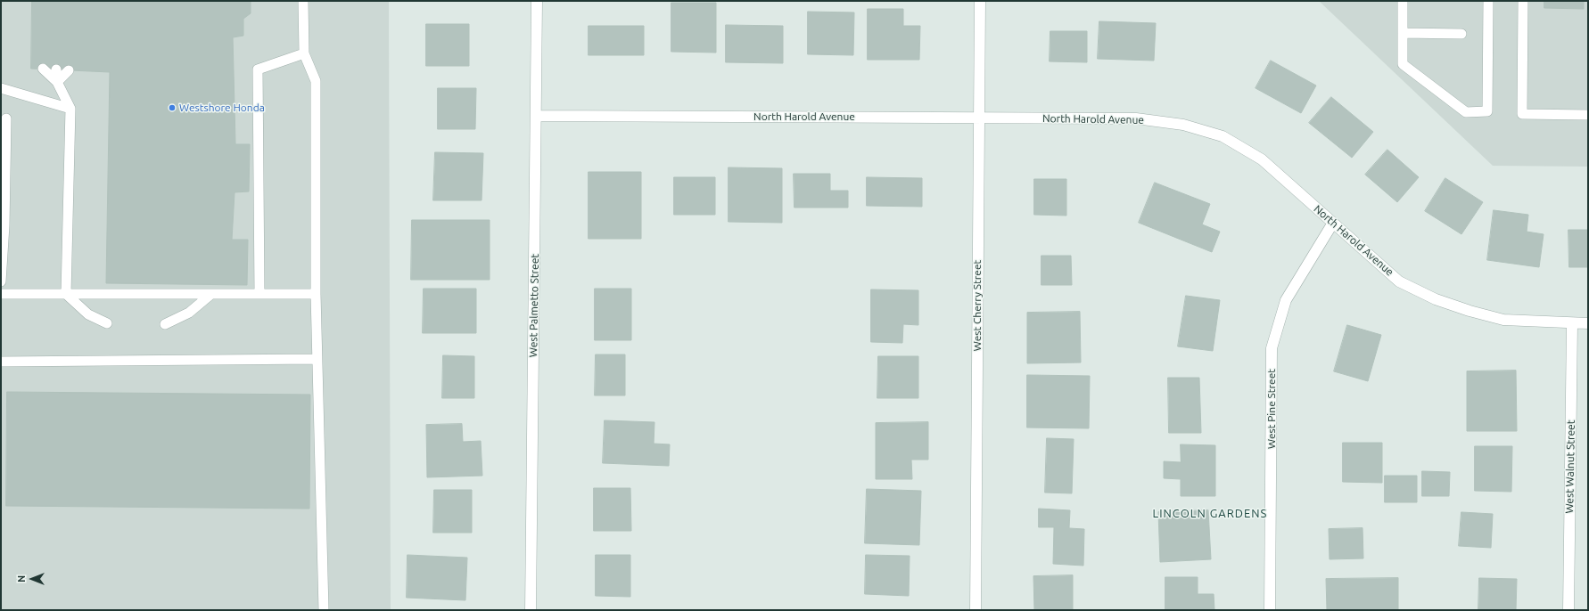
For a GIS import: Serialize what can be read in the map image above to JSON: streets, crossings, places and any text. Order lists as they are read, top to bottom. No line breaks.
{"streets":{"street":["North Harold Avenue","West Palmetto Street","West Cherry Street","West Pine Street","West Walnut Street"]},"crossings":[["North Harold Avenue","West Palmetto Street"],["North Harold Avenue","West Cherry Street"],["North Harold Avenue","West Pine Street"],["North Harold Avenue","West Walnut Street"]],"districts":["LINCOLN GARDENS"],"places":["Westshore Honda"],"north":"left"}
